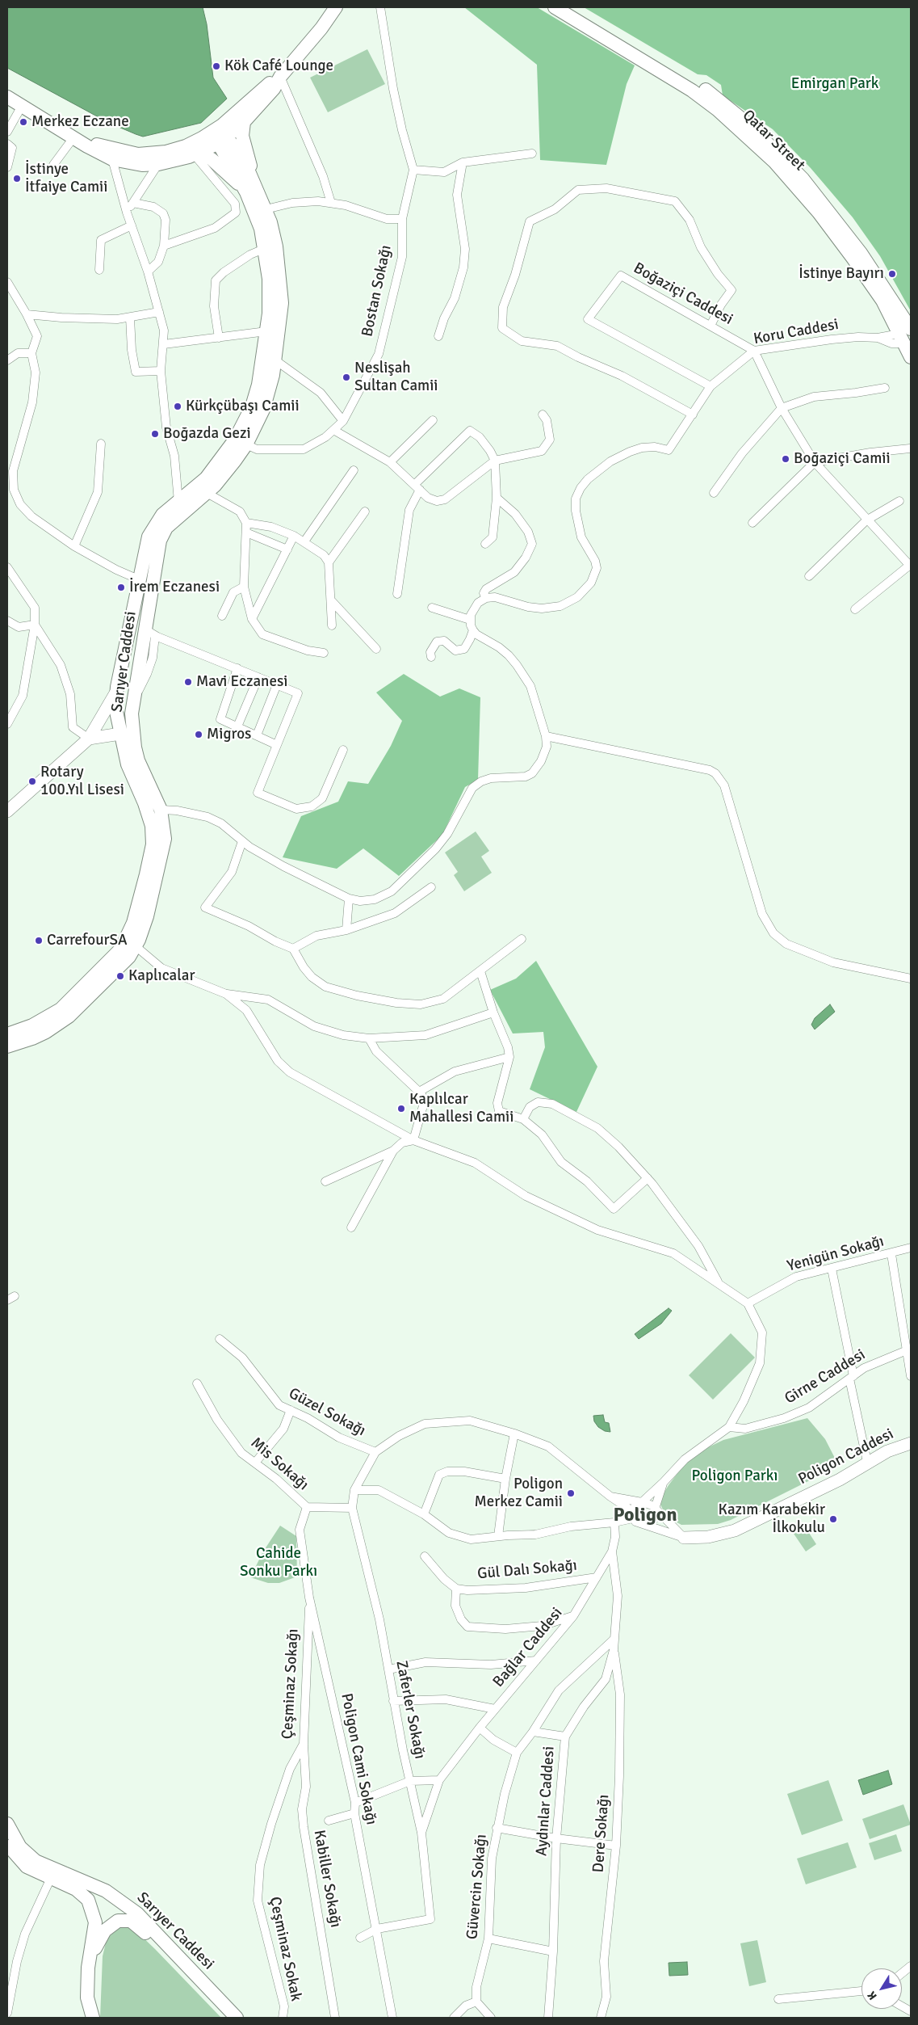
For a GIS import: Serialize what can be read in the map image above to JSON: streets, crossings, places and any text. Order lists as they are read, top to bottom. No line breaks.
{"streets":{"main road":["Qatar Street","Sarıyer Caddesi"],"street":["Bostan Sokağı","Boğaziçi Caddesi","Koru Caddesi","Yenigün Sokağı","Girne Caddesi","Güzel Sokağı","Poligon Caddesi","Mis Sokağı","Gül Dalı Sokağı","Bağlar Caddesi","Çeşminaz Sokağı","Zaferler Sokağı","Poligon Cami Sokağı","Aydınlar Caddesi","Dere Sokağı","Kabiller Sokağı","Güvercin Sokağı","Çeşminaz Sokak"]},"crossings":[["Qatar Street","Koru Caddesi"],["Bostan Sokağı","Sarıyer Caddesi"],["Boğaziçi Caddesi","Koru Caddesi"],["Mis Sokağı","Zaferler Sokağı"],["Mis Sokağı","Poligon Cami Sokağı"],["Gül Dalı Sokağı","Bağlar Caddesi"],["Bağlar Caddesi","Zaferler Sokağı"],["Bağlar Caddesi","Aydınlar Caddesi"],["Çeşminaz Sokağı","Poligon Cami Sokağı"],["Çeşminaz Sokağı","Kabiller Sokağı"],["Çeşminaz Sokağı","Çeşminaz Sokak"],["Zaferler Sokağı","Poligon Cami Sokağı"],["Aydınlar Caddesi","Dere Sokağı"],["Aydınlar Caddesi","Güvercin Sokağı"]],"districts":["Poligon"],"parks":["Emirgan Park","Poligon Parkı","Cahide Sonku Parkı"],"places":["Kök Café Lounge","Merkez Eczane","İstinye İtfaiye Camii","İstinye Bayırı","Neslişah Sultan Camii","Kürkçübaşı Camii","Boğazda Gezi","Boğaziçi Camii","İrem Eczanesi","Mavi Eczanesi","Migros","Rotary 100.Yıl Lisesi","CarrefourSA","Kaplıcalar","Kaplılcar Mahallesi Camii","Poligon Merkez Camii","Kazım Karabekir İlkokulu"],"north":"bottom left"}
